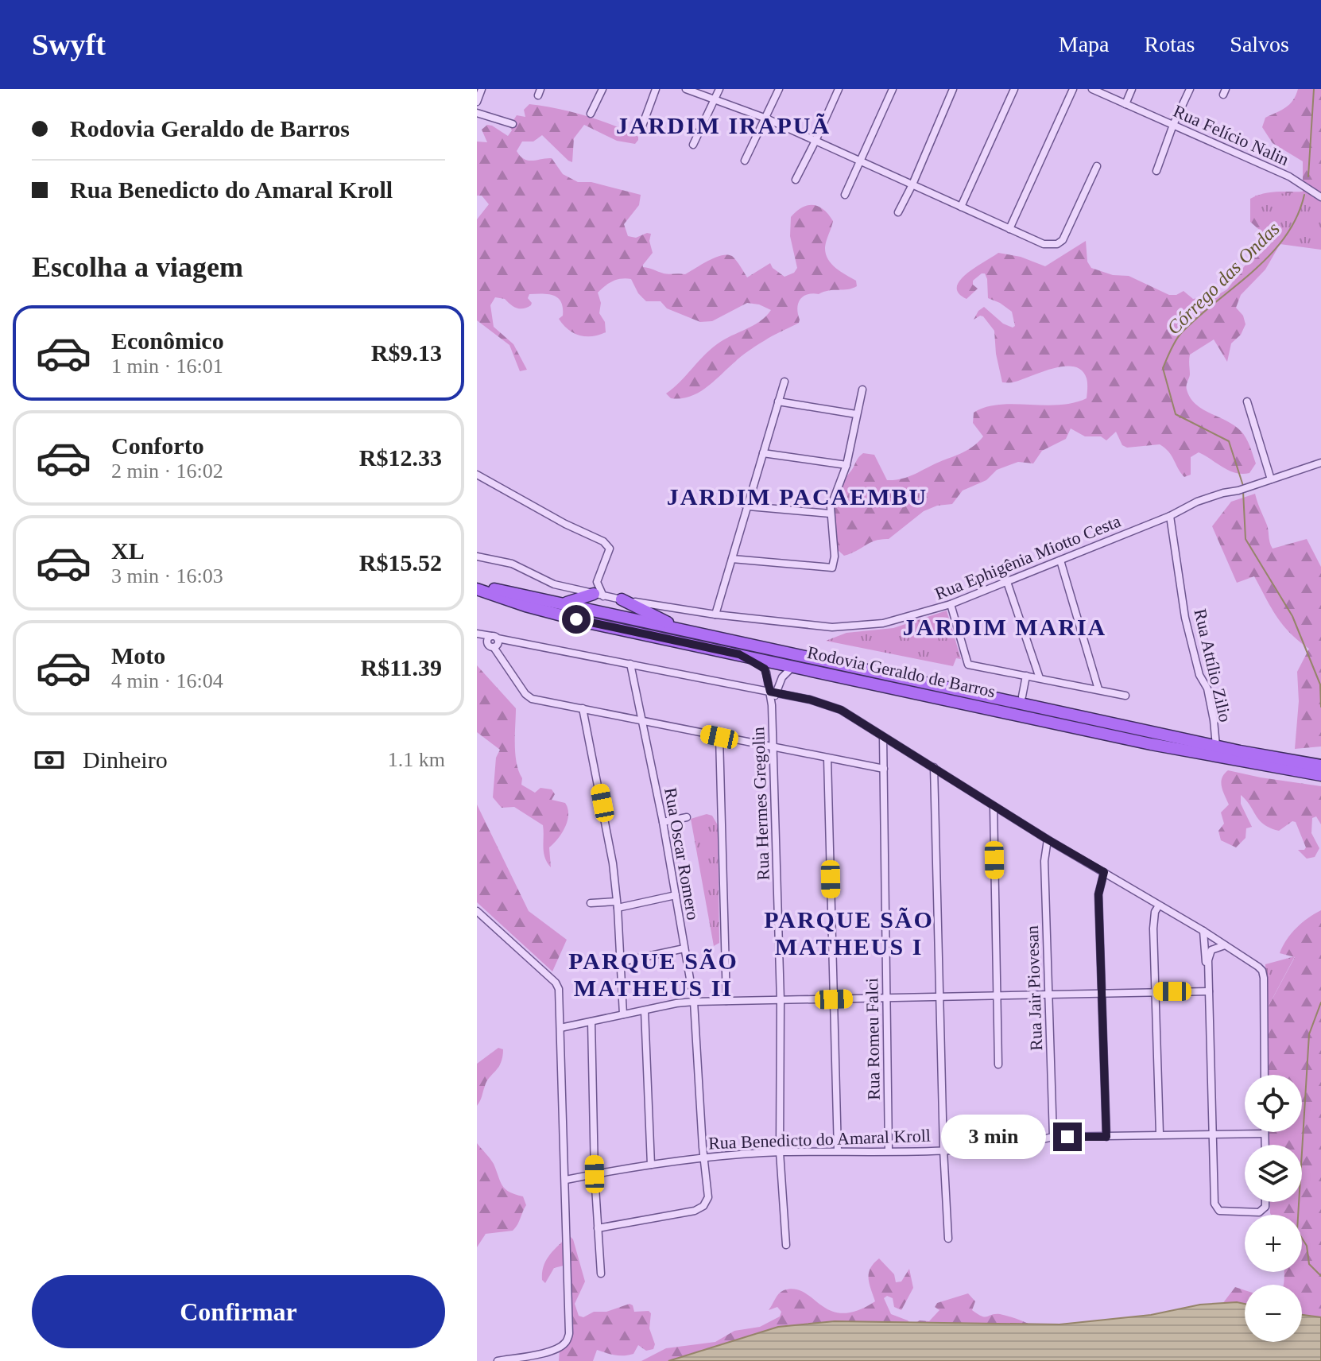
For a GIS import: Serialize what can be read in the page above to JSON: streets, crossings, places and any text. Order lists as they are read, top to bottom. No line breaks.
{"streets":{"highway":["Rodovia Geraldo de Barros"],"street":["Rua Felício Nalin","Rua Ephigênia Miotto Cesta","Rua Attílio Zilio","Rua Hermes Gregolin","Rua Oscar Romero","Rua Jair Piovesan","Rua Romeu Falci","Rua Benedicto do Amaral Kroll"]},"crossings":[["Rua Ephigênia Miotto Cesta","Rua Attílio Zilio"],["Rua Attílio Zilio","Rodovia Geraldo de Barros"],["Rua Hermes Gregolin","Rua Benedicto do Amaral Kroll"],["Rua Oscar Romero","Rua Benedicto do Amaral Kroll"],["Rua Jair Piovesan","Rua Benedicto do Amaral Kroll"],["Rua Romeu Falci","Rua Benedicto do Amaral Kroll"]],"districts":["JARDIM IRAPUÃ","JARDIM PACAEMBU","JARDIM MARIA","PARQUE SÃO MATHEUS I","PARQUE SÃO MATHEUS II"],"water":["Córrego das Ondas"],"page":{"header":"Swyft","nav":["Mapa","Rotas","Salvos"],"banner":["Rodovia Geraldo de Barros","Rua Benedicto do Amaral Kroll"],"heading":"Escolha a viagem","list":[{"name":"Econômico","note":"1 min · 16:01","value":"R$9.13"},{"name":"Conforto","note":"2 min · 16:02","value":"R$12.33"},{"name":"XL","note":"3 min · 16:03","value":"R$15.52"},{"name":"Moto","note":"4 min · 16:04","value":"R$11.39"}],"pay":["Dinheiro","1.1 km"],"map_buttons":["+","−"],"bubble":"3 min","buttons":"Confirmar"}}
